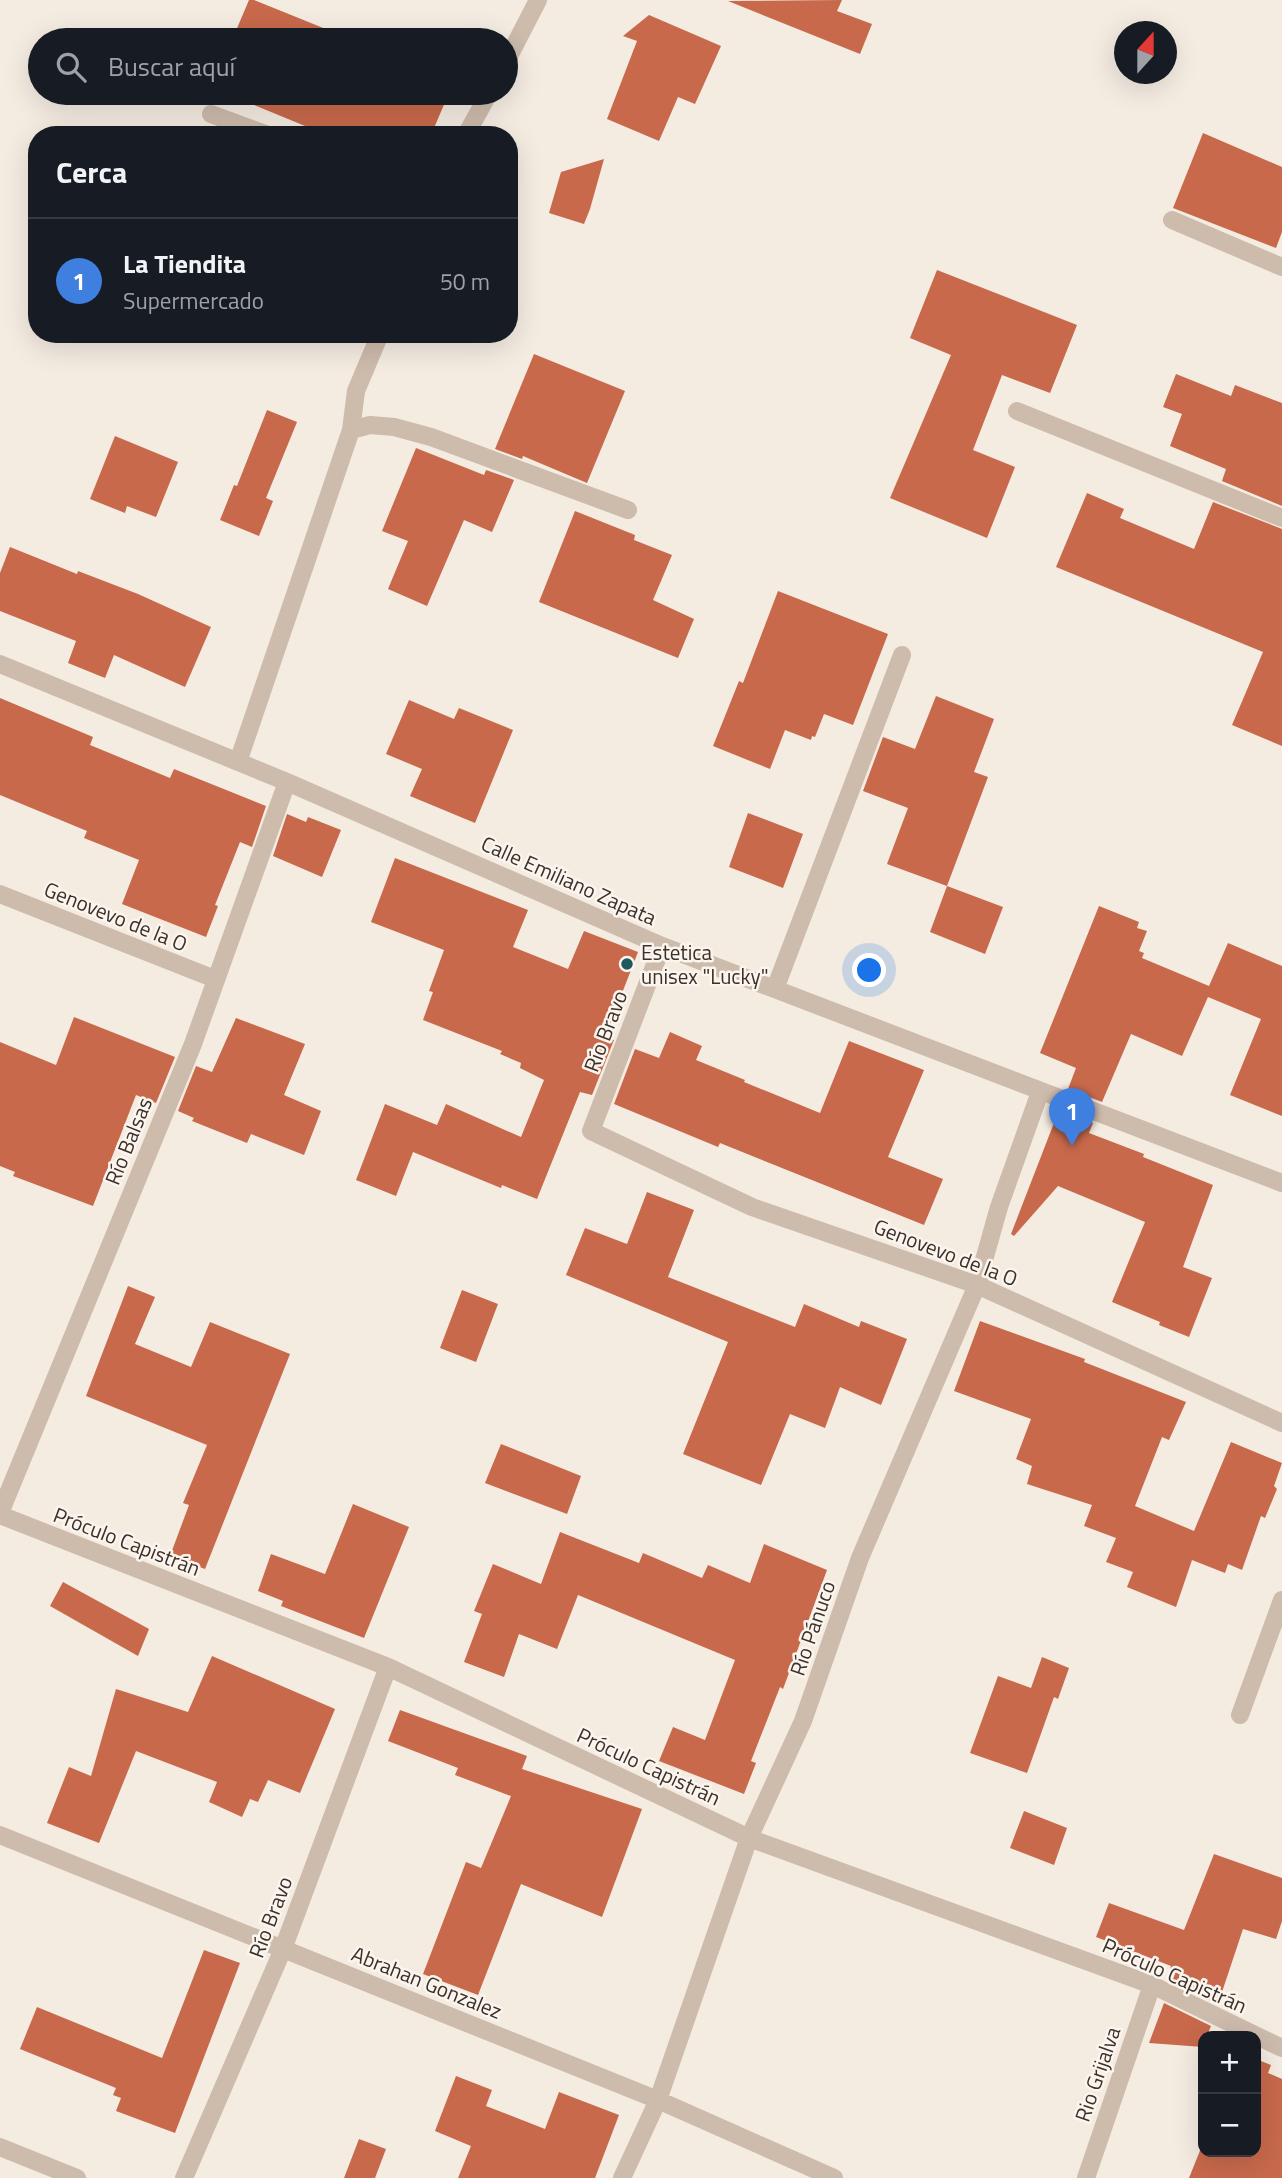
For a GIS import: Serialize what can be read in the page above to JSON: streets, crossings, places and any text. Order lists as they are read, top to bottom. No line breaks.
{"streets":{"street":["Calle Emiliano Zapata","Genovevo de la O","Río Bravo","Río Balsas","Próculo Capistrán","Río Pánuco","Abrahan Gonzalez","Rio Grijalva"]},"crossings":[["Calle Emiliano Zapata","Río Bravo"],["Calle Emiliano Zapata","Río Balsas"],["Calle Emiliano Zapata","Río Pánuco"],["Genovevo de la O","Río Bravo"],["Genovevo de la O","Río Balsas"],["Genovevo de la O","Río Pánuco"],["Río Bravo","Próculo Capistrán"],["Río Bravo","Abrahan Gonzalez"],["Río Balsas","Próculo Capistrán"],["Próculo Capistrán","Río Pánuco"],["Próculo Capistrán","Rio Grijalva"],["Río Pánuco","Abrahan Gonzalez"]],"places":["Estetica unisex \"Lucky\""],"north":"top","page":{"search":"Buscar aquí","heading":"Cerca","list":[{"mark":"1","name":"La Tiendita","note":"Supermercado","value":"50 m"}],"pins":"1","map_buttons":["+","−"]}}
